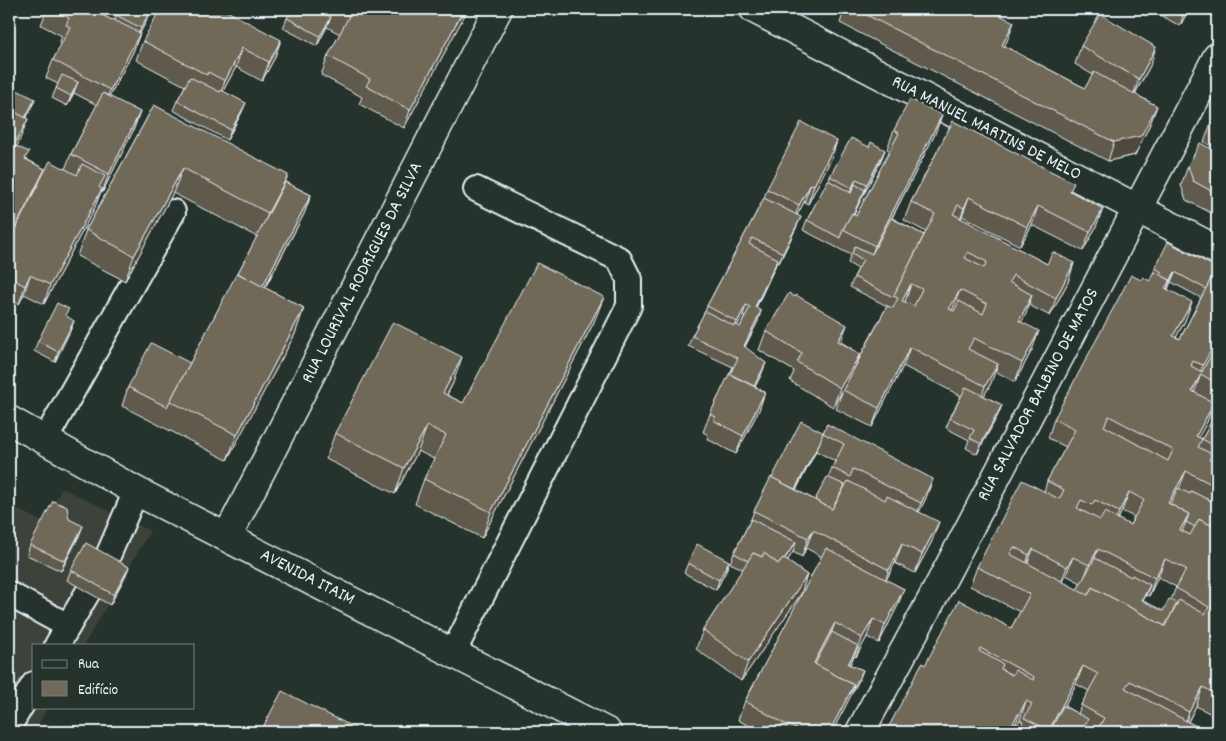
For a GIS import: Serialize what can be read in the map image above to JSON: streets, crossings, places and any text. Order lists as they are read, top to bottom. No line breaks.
{"streets":{"street":["RUA MANUEL MARTINS DE MELO","RUA LOURIVAL RODRIGUES DA SILVA","RUA SALVADOR BALBINO DE MATOS","AVENIDA ITAIM"]},"crossings":[["RUA MANUEL MARTINS DE MELO","RUA SALVADOR BALBINO DE MATOS"],["RUA LOURIVAL RODRIGUES DA SILVA","AVENIDA ITAIM"]],"legend":["Rua","Edifício"]}
